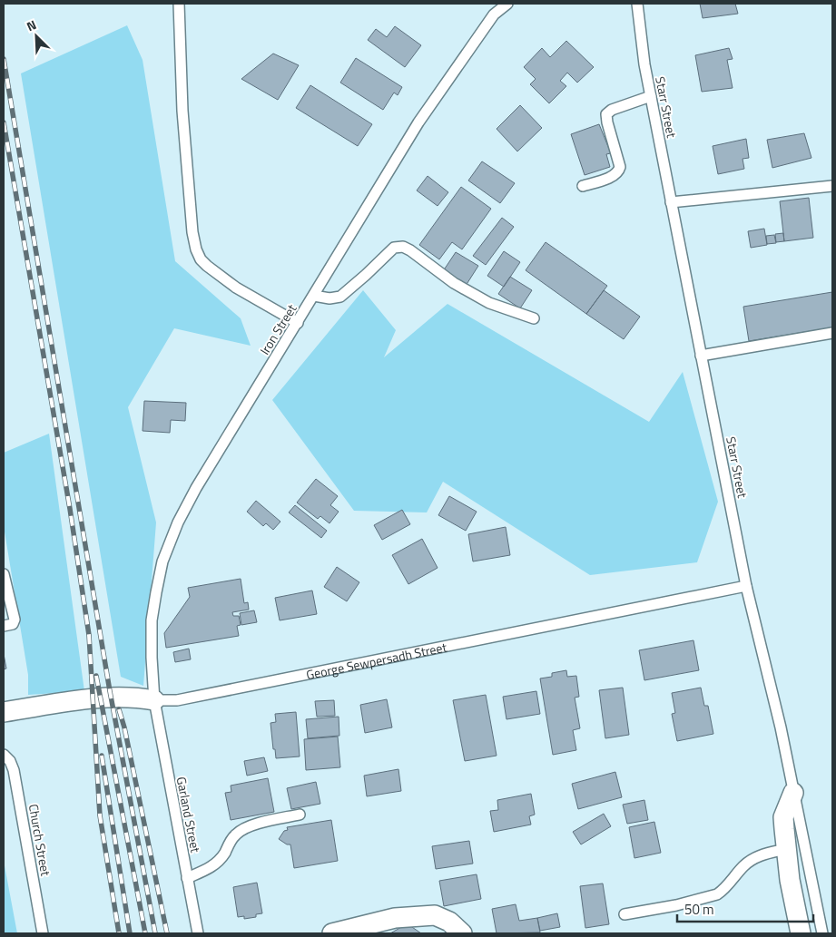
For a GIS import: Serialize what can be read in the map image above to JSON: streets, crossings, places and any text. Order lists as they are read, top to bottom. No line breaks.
{"streets":{"street":["George Sewpersadh Street"],"lane":["Starr Street","Iron Street","Garland Street","Church Street"]},"crossings":[["Starr Street","George Sewpersadh Street"],["Iron Street","George Sewpersadh Street"],["Iron Street","Garland Street"],["George Sewpersadh Street","Garland Street"]],"scale_bar":"50 m","north":"top left"}
